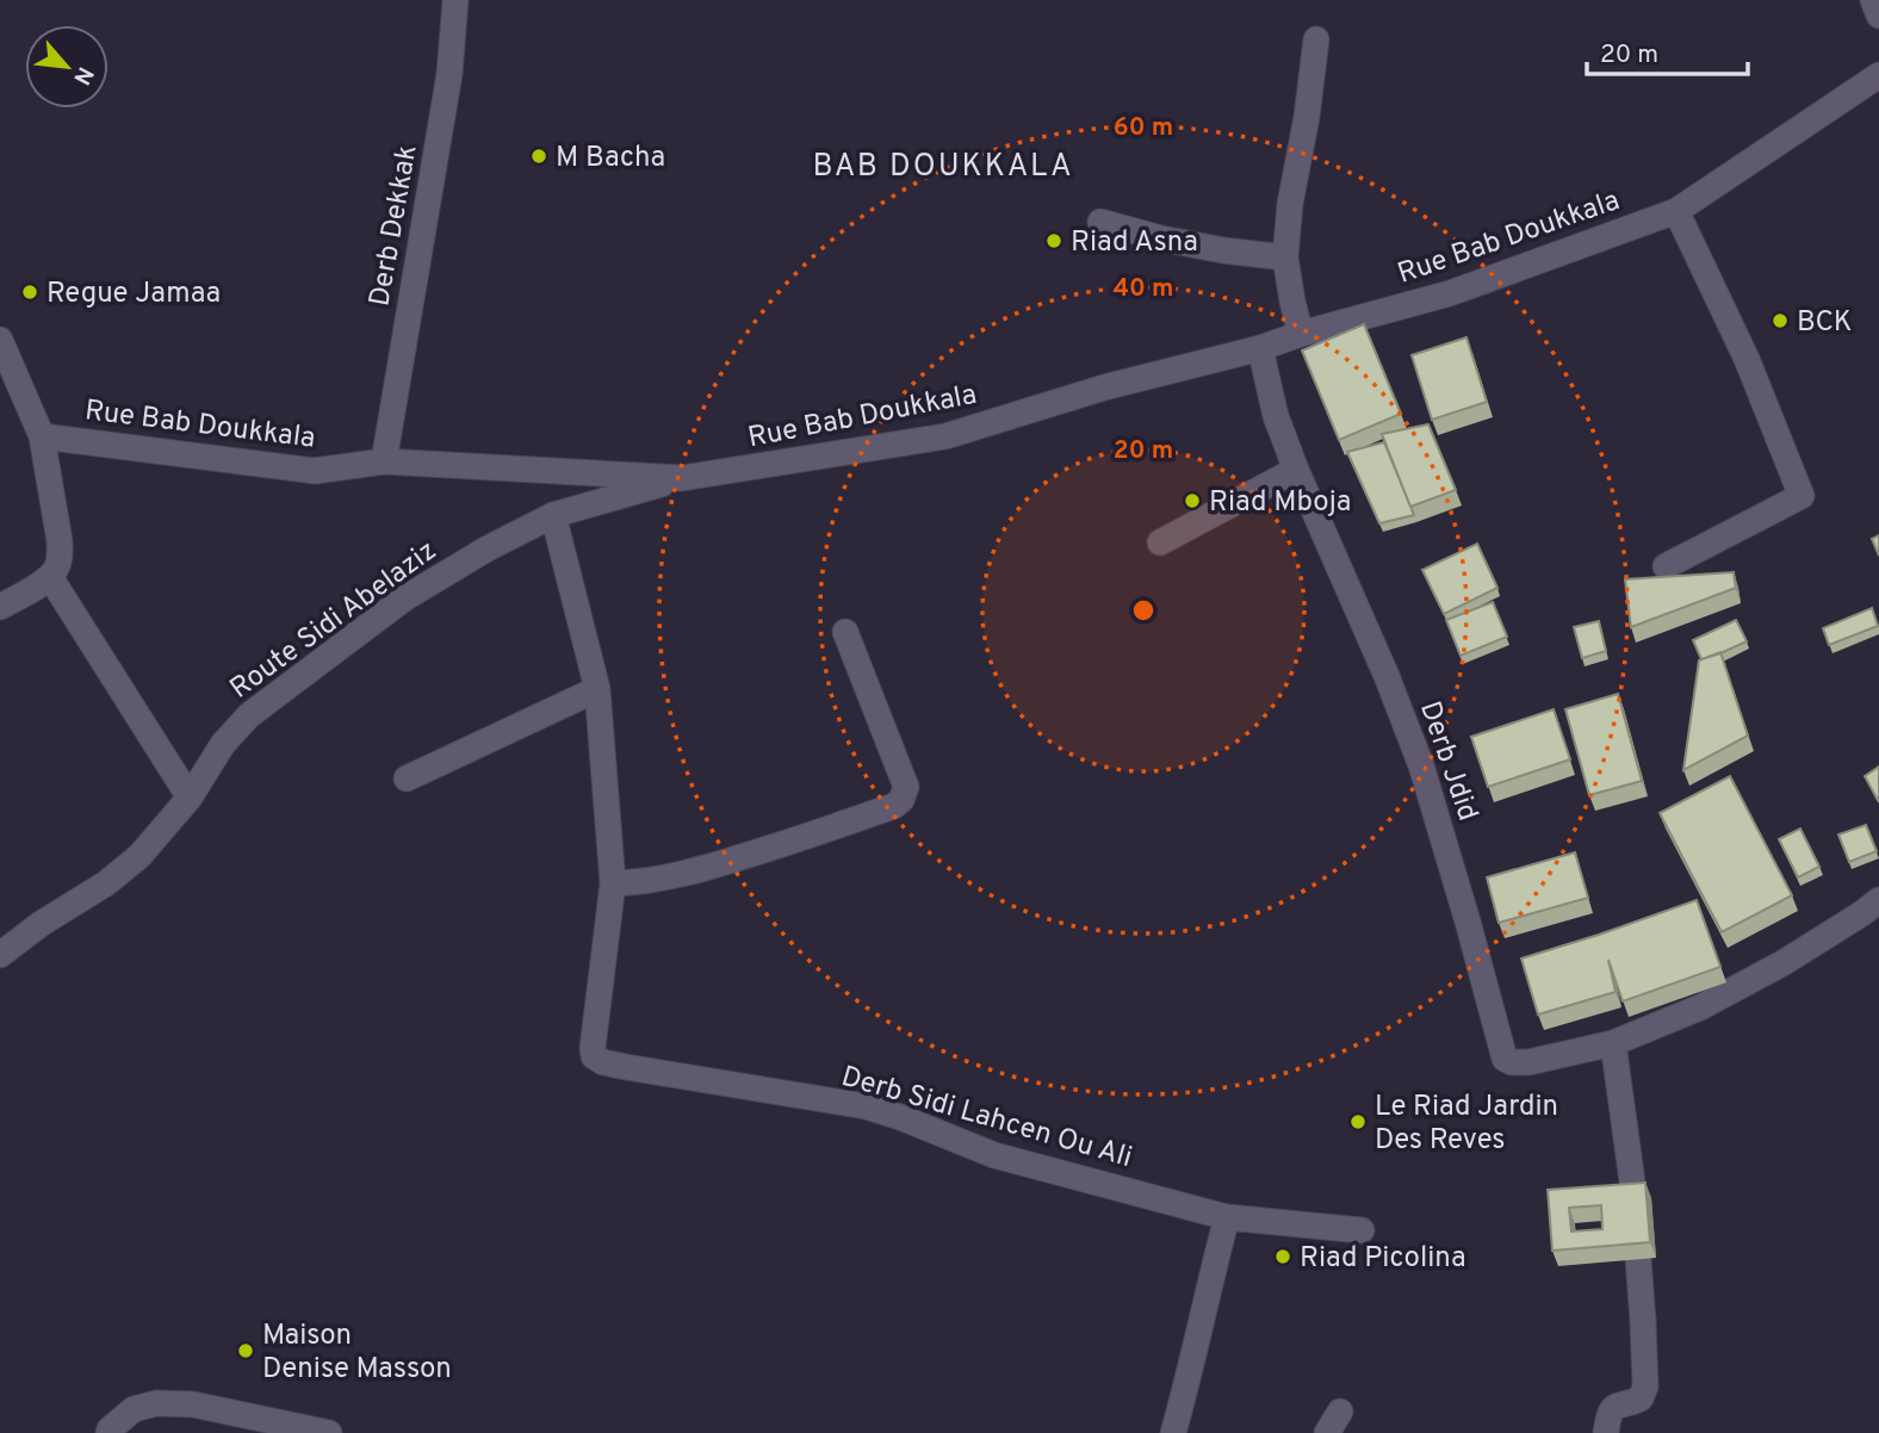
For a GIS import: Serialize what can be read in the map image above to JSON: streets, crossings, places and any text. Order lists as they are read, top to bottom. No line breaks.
{"streets":{"street":["Derb Dekkak","Rue Bab Doukkala","Route Sidi Abelaziz","Derb Jdid","Derb Sidi Lahcen Ou Ali"]},"crossings":[["Derb Dekkak","Rue Bab Doukkala"],["Rue Bab Doukkala","Route Sidi Abelaziz"],["Rue Bab Doukkala","Derb Jdid"],["Route Sidi Abelaziz","Derb Sidi Lahcen Ou Ali"]],"districts":["BAB DOUKKALA"],"places":["M Bacha","Riad Asna","Regue Jamaa","BCK","Riad Mboja","Le Riad Jardin Des Reves","Riad Picolina","Maison Denise Masson"],"scale_bar":"20 m","north":"bottom right","rings":["60 m","40 m","20 m"]}
